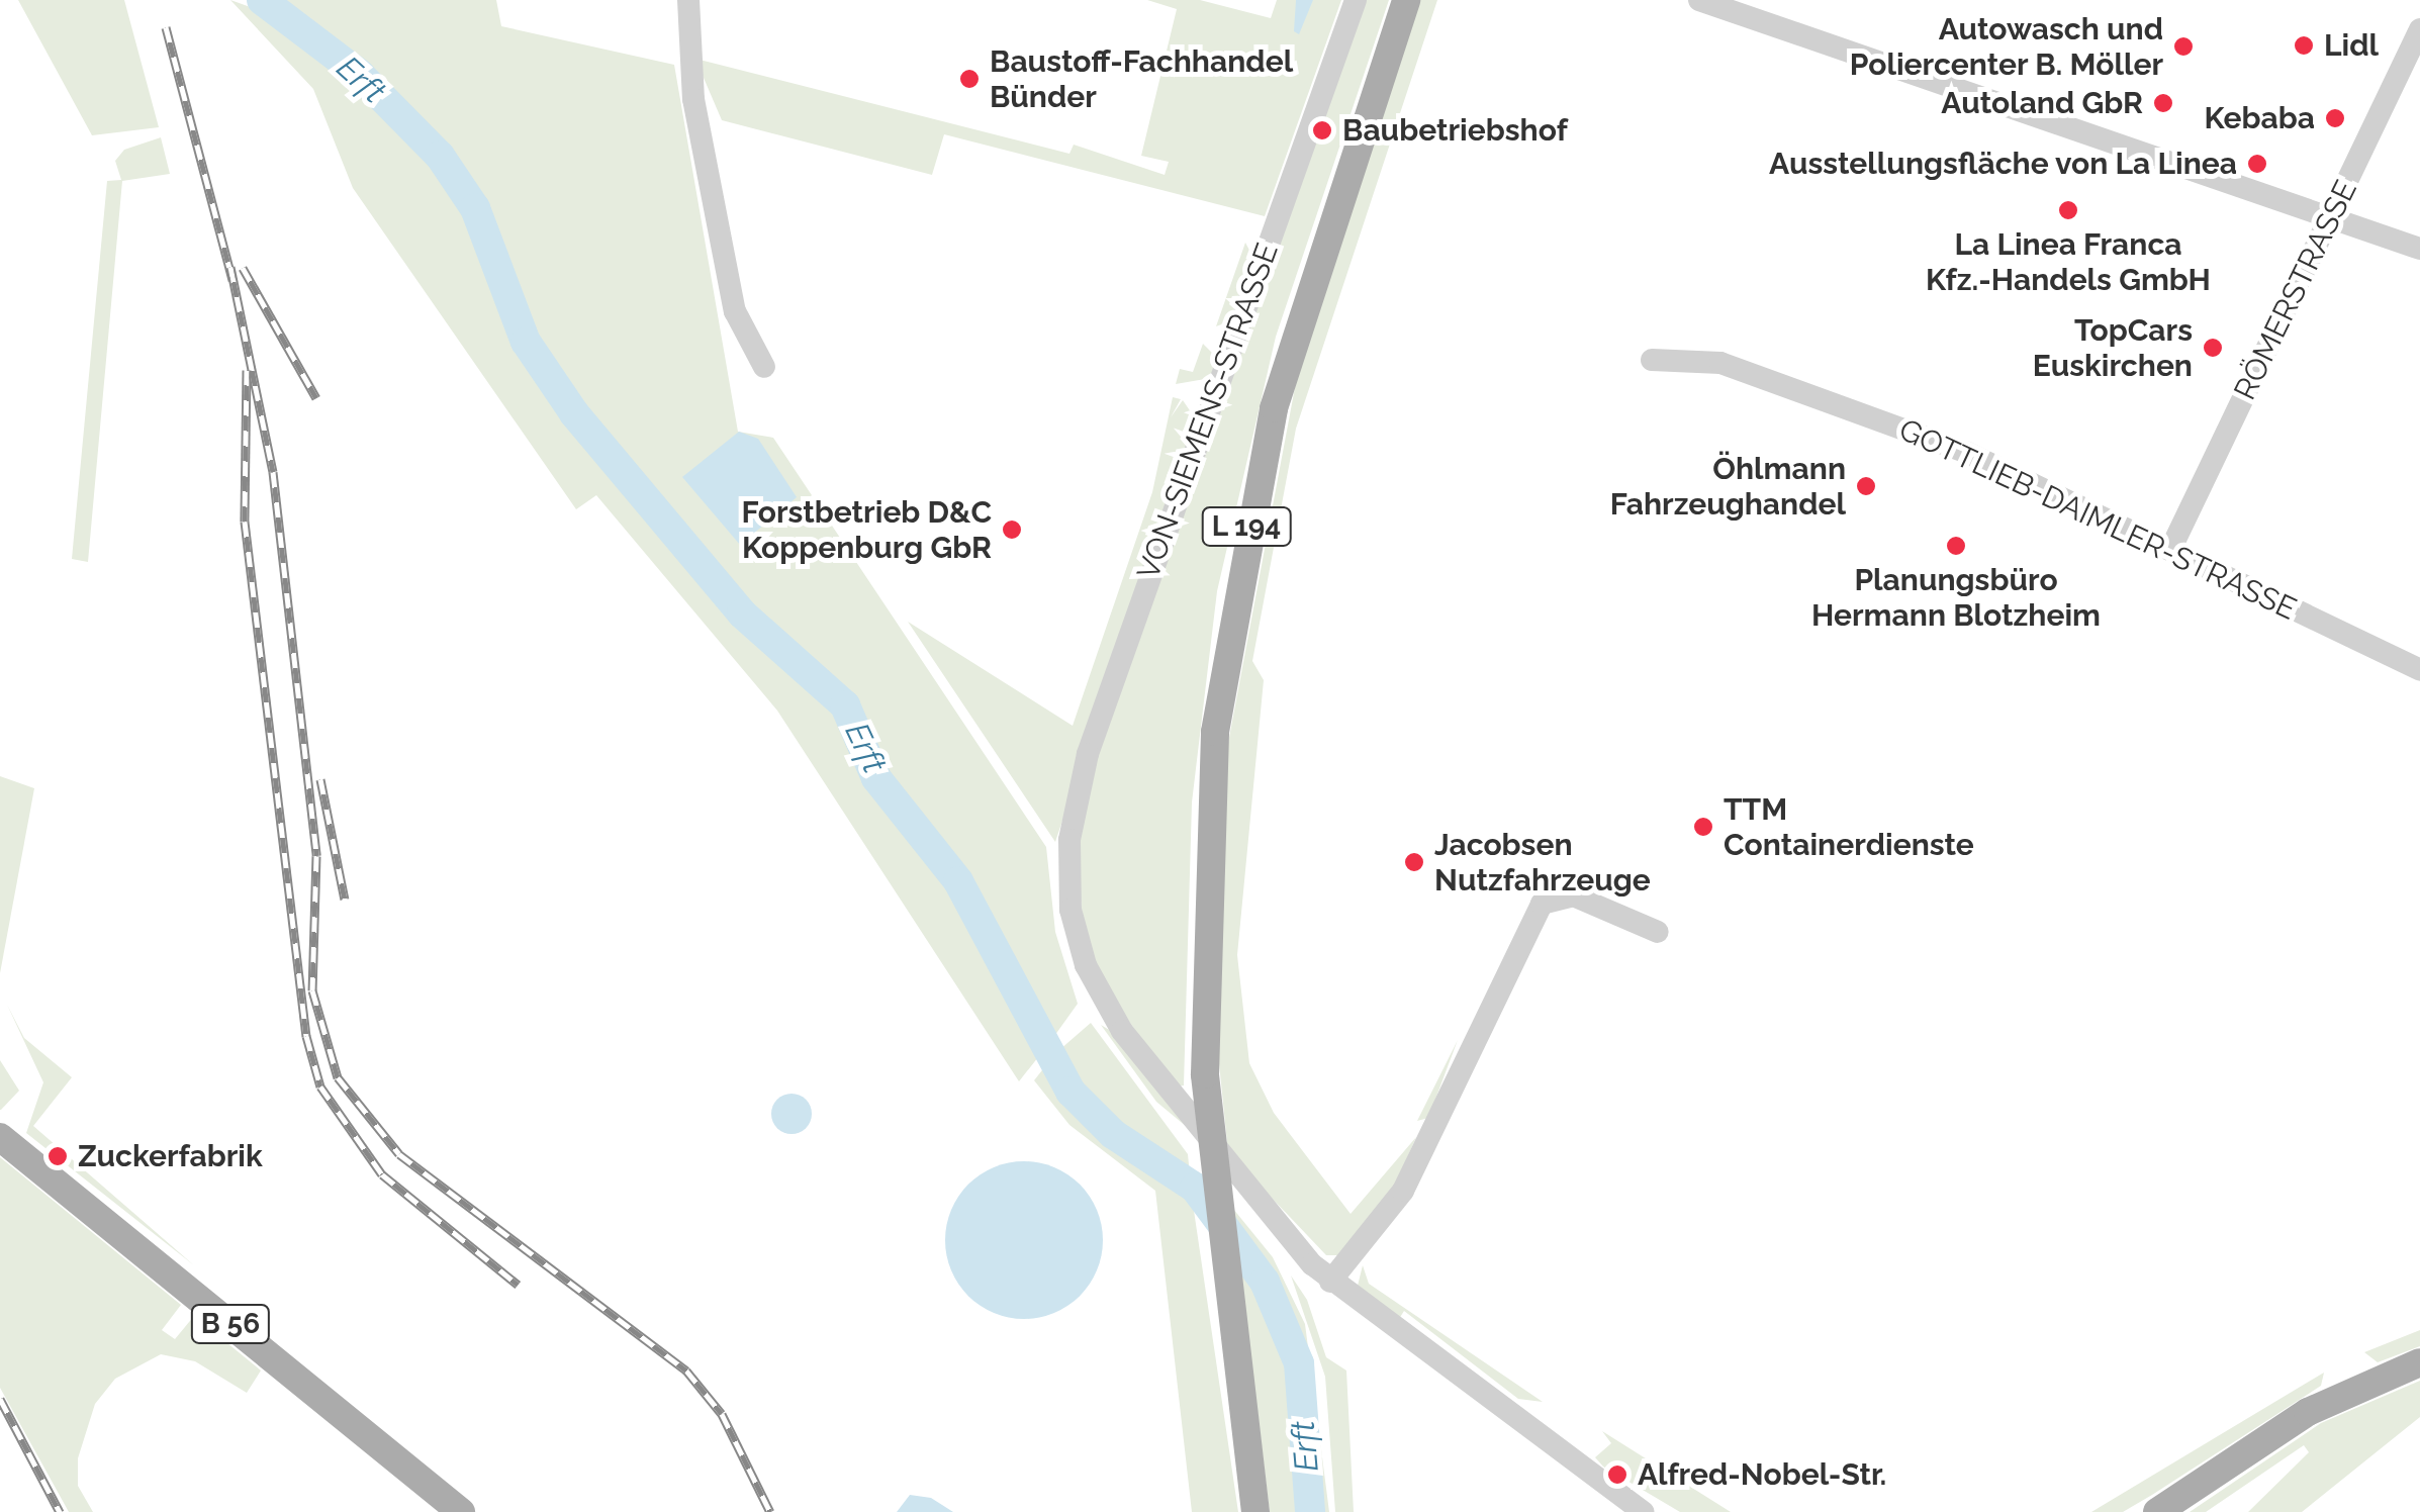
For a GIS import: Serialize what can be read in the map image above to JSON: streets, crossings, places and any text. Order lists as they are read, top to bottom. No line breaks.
{"streets":{"main road":["L 194","B 56"],"street":["RÖMERSTRASSE","VON-SIEMENS-STRASSE","GOTTLIEB-DAIMLER-STRASSE"]},"crossings":[["RÖMERSTRASSE","GOTTLIEB-DAIMLER-STRASSE"]],"water":["Erft"],"places":["Lidl","Autowasch und Poliercenter B. Möller","Baustoff-Fachhandel Bünder","Autoland GbR","Kebaba","Baubetriebshof","Ausstellungsfläche von La Linea","La Linea Franca Kfz.-Handels GmbH","TopCars Euskirchen","Öhlmann Fahrzeughandel","Forstbetrieb D&C Koppenburg GbR","Planungsbüro Hermann Blotzheim","TTM Containerdienste","Jacobsen Nutzfahrzeuge","Zuckerfabrik","Alfred-Nobel-Str."]}
